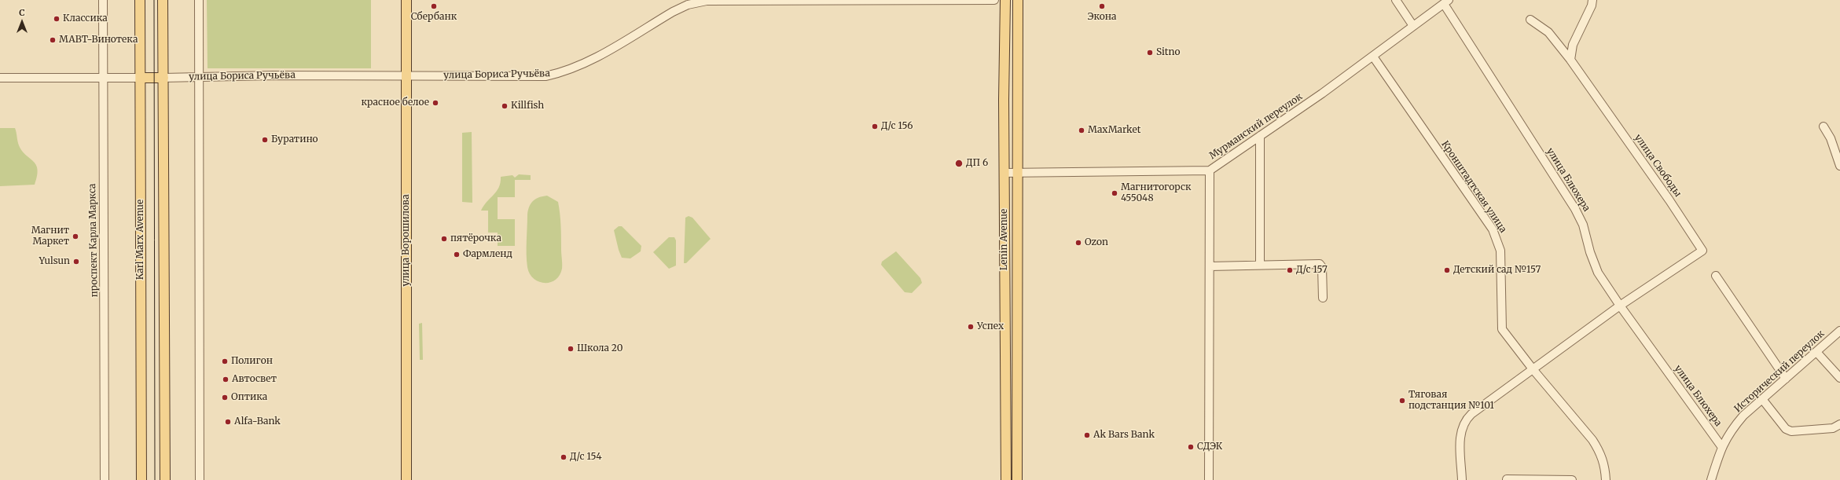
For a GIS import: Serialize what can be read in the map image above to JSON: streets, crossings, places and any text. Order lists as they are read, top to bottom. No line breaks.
{"streets":{"main road":["улица Бориса Ручьёва","Karl Marx Avenue","Lenin Avenue","улица Ворошилова"],"street":["Мурманский переулок","улица Свободы","улица Блюхера","Кронштадтская улица","проспект Карла Маркса","Исторический переулок"]},"crossings":[["улица Бориса Ручьёва","Karl Marx Avenue"],["улица Бориса Ручьёва","проспект Карла Маркса"],["улица Бориса Ручьёва","улица Ворошилова"],["Мурманский переулок","улица Блюхера"],["Мурманский переулок","Кронштадтская улица"],["Мурманский переулок","Lenin Avenue"],["улица Свободы","улица Блюхера"],["улица Блюхера","Исторический переулок"]],"places":["Сбербанк","Экона","Классика","МАВТ-Винотека","Sitno","красное белое","Killfish","Д/с 156","MaxMarket","Буратино","ДП 6","Магнитогорск 455048","Магнит Маркет","пятёрочка","Ozon","Фармленд","Yulsun","Д/с 157","Детский сад №157","Успех","Школа 20","Полигон","Автосвет","Оптика","Тяговая подстанция №101","Alfa-Bank","Ak Bars Bank","СДЭК","Д/с 154"],"north":"top"}
